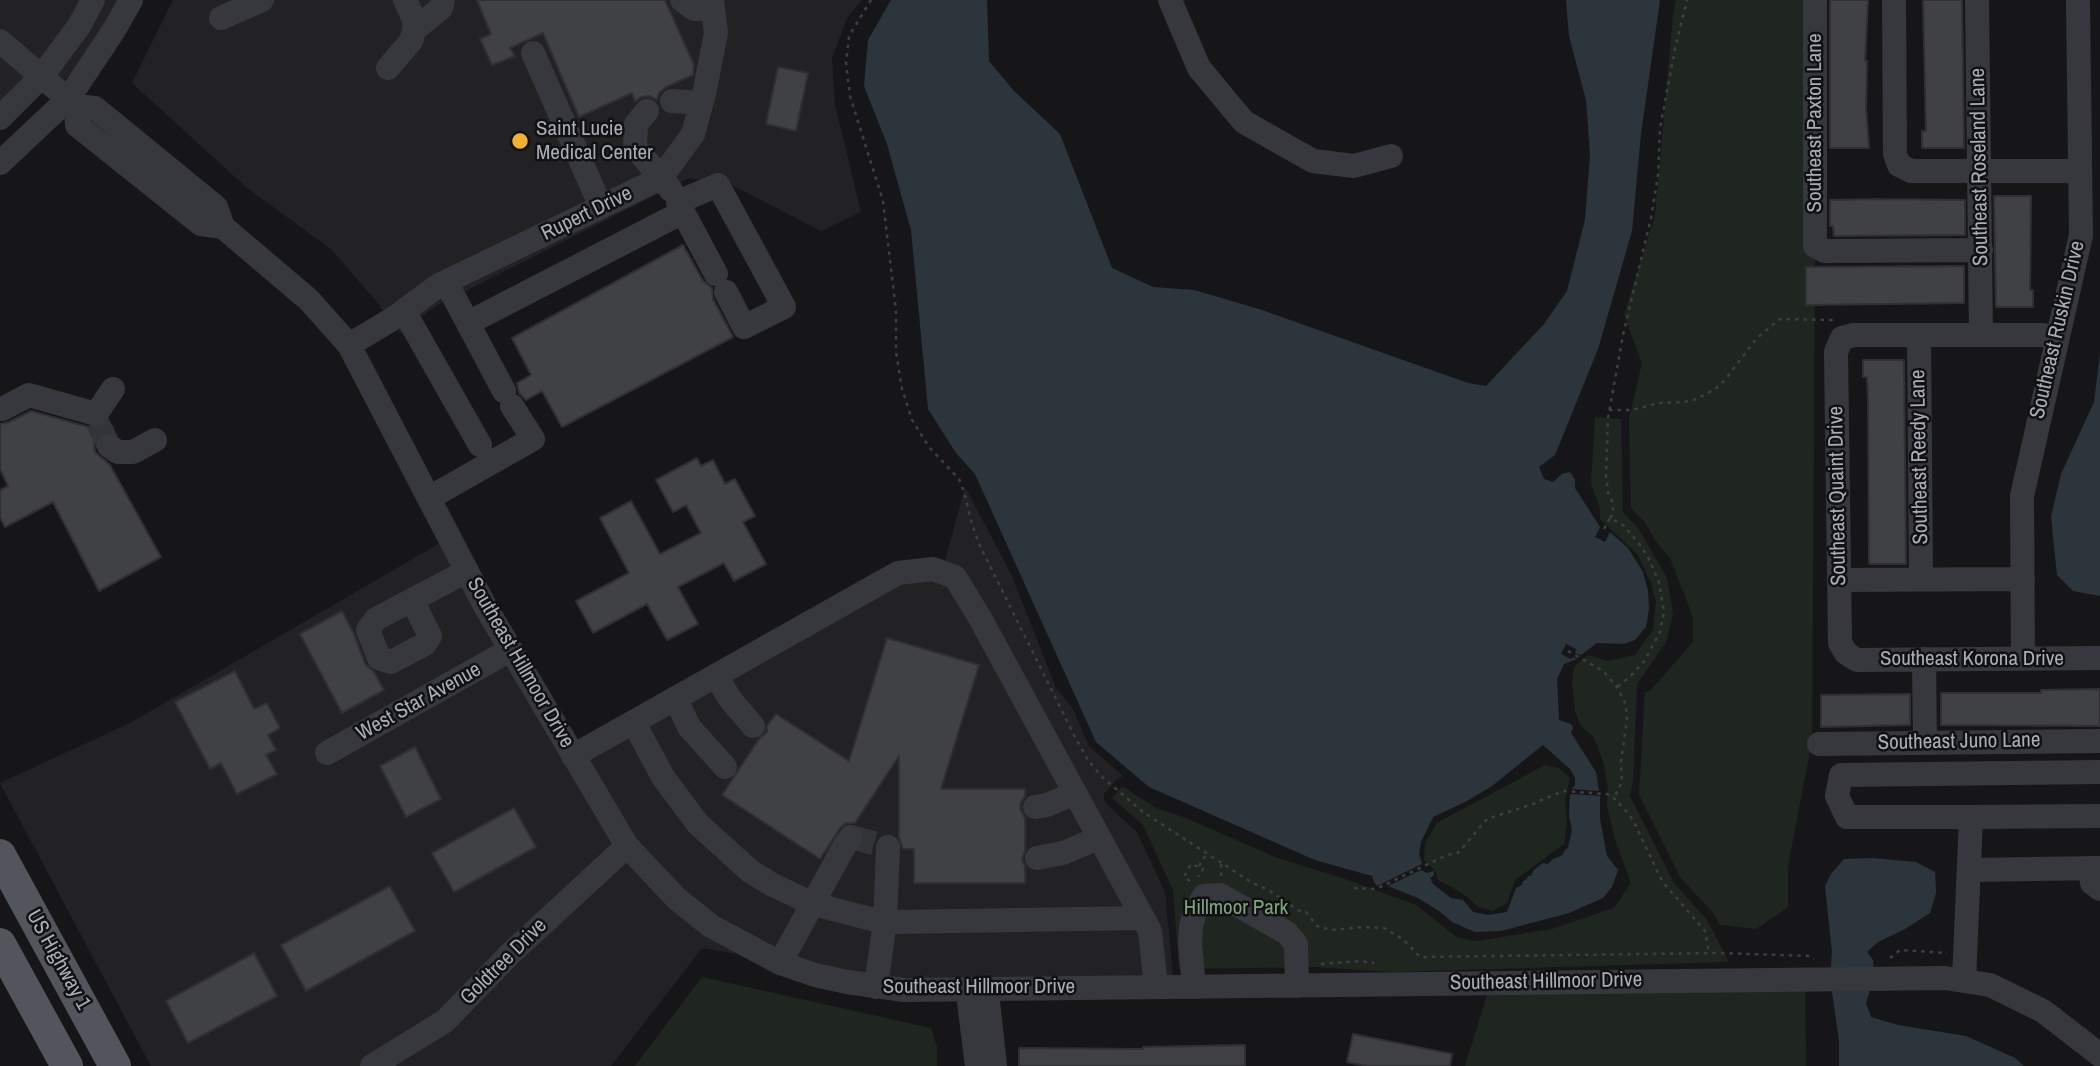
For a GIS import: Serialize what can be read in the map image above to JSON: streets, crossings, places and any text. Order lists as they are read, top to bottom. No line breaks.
{"streets":{"main road":["US Highway 1"],"street":["Southeast Paxton Lane","Southeast Roseland Lane","Rupert Drive","Southeast Ruskin Drive","Southeast Reedy Lane","Southeast Quaint Drive","Southeast Korona Drive","Southeast Hillmoor Drive","West Star Avenue","Southeast Juno Lane","Goldtree Drive"]},"crossings":[["Southeast Paxton Lane","Southeast Roseland Lane"],["Rupert Drive","Southeast Hillmoor Drive"],["Southeast Ruskin Drive","Southeast Korona Drive"],["Southeast Quaint Drive","Southeast Korona Drive"],["Southeast Hillmoor Drive","West Star Avenue"],["Southeast Hillmoor Drive","Goldtree Drive"]],"parks":["Hillmoor Park"],"places":["Saint Lucie Medical Center"]}
